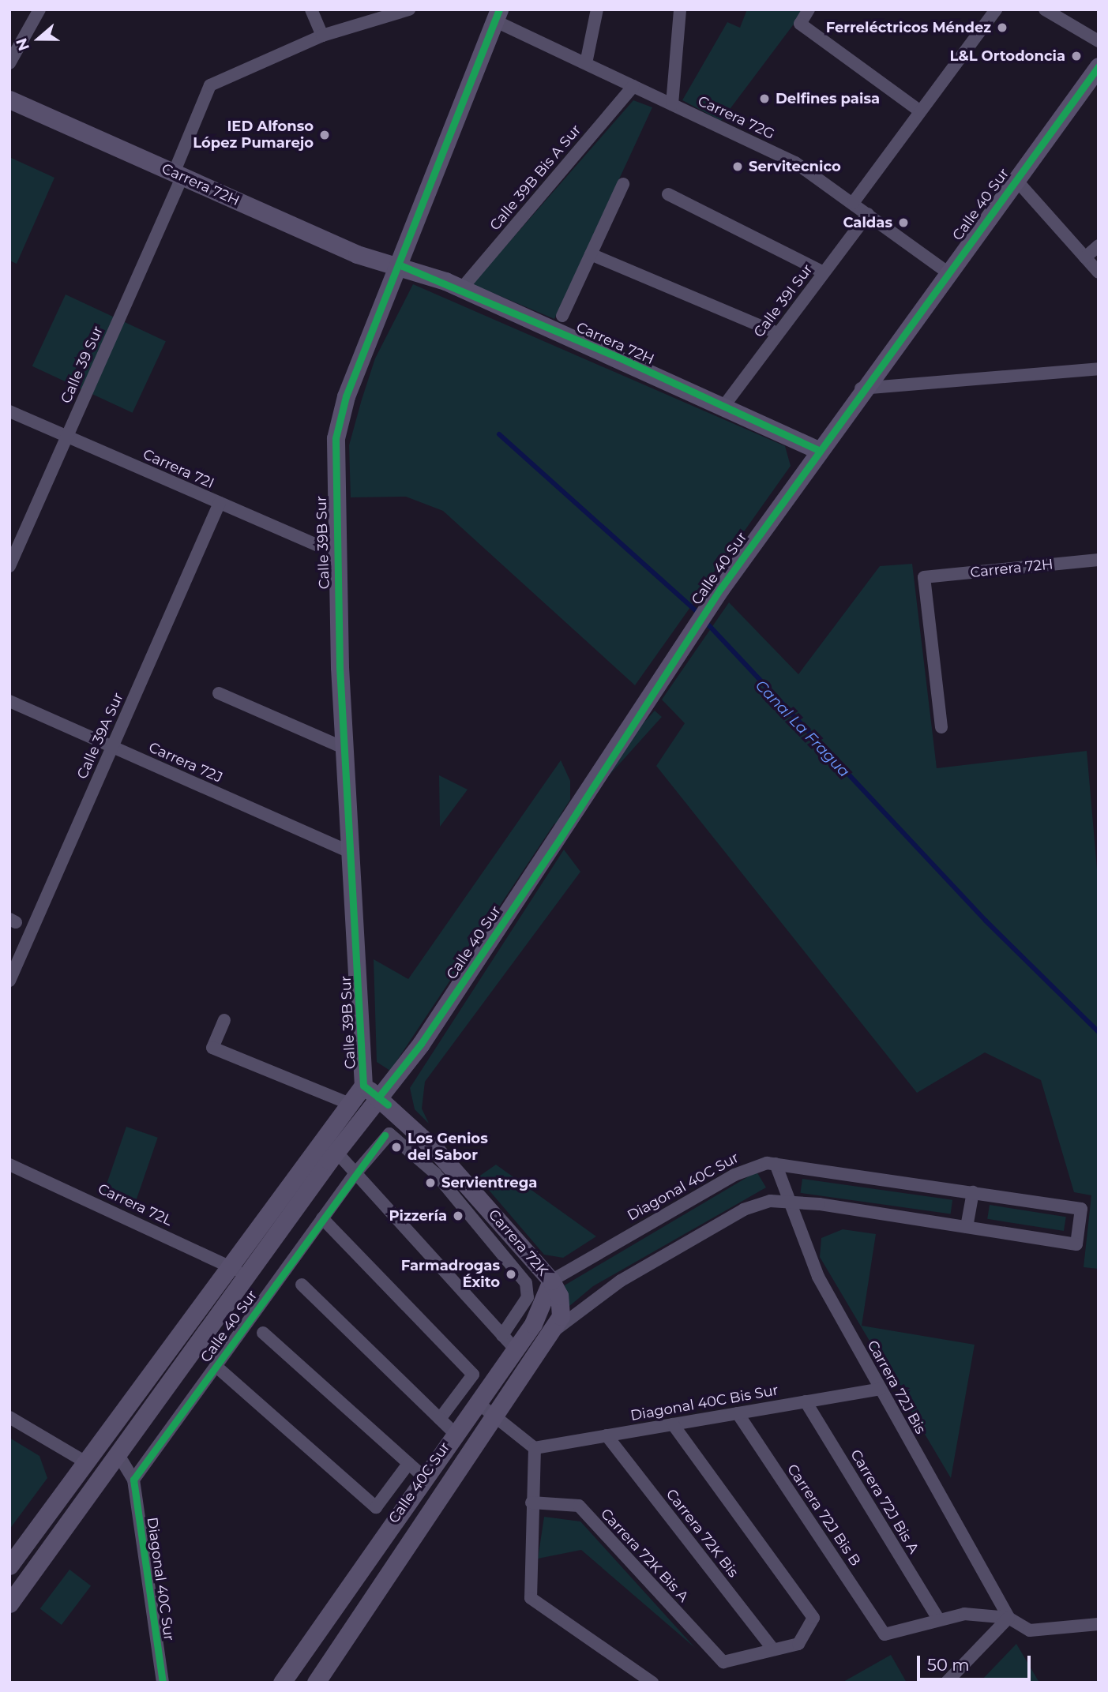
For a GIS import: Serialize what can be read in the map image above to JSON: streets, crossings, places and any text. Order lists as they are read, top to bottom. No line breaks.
{"streets":{"street":["Carrera 72G","Calle 39B Bis A Sur","Carrera 72H","Calle 40 Sur","Calle 39I Sur","Calle 39 Sur","Carrera 72I","Calle 39B Sur","Calle 39A Sur","Carrera 72J","Diagonal 40C Sur","Carrera 72L","Carrera 72K","Carrera 72J Bis","Diagonal 40C Bis Sur","Calle 40C Sur","Carrera 72J Bis A","Carrera 72J Bis B","Carrera 72K Bis","Carrera 72K Bis A"]},"crossings":[["Carrera 72G","Calle 39B Bis A Sur"],["Carrera 72G","Calle 40 Sur"],["Carrera 72G","Calle 39I Sur"],["Carrera 72G","Calle 39B Sur"],["Calle 39B Bis A Sur","Carrera 72H"],["Carrera 72H","Calle 40 Sur"],["Carrera 72H","Calle 39I Sur"],["Carrera 72H","Calle 39 Sur"],["Carrera 72H","Calle 39B Sur"],["Calle 40 Sur","Calle 39B Sur"],["Calle 40 Sur","Diagonal 40C Sur"],["Calle 40 Sur","Carrera 72L"],["Calle 40 Sur","Carrera 72K"],["Calle 40 Sur","Calle 40C Sur"],["Calle 39 Sur","Carrera 72I"],["Carrera 72I","Calle 39B Sur"],["Carrera 72I","Calle 39A Sur"],["Calle 39B Sur","Carrera 72J"],["Calle 39B Sur","Carrera 72K"],["Calle 39A Sur","Carrera 72J"],["Diagonal 40C Sur","Carrera 72K"],["Diagonal 40C Sur","Carrera 72J Bis"],["Diagonal 40C Sur","Calle 40C Sur"],["Carrera 72K","Calle 40C Sur"],["Carrera 72J Bis","Diagonal 40C Bis Sur"],["Diagonal 40C Bis Sur","Carrera 72J Bis A"],["Diagonal 40C Bis Sur","Carrera 72J Bis B"],["Diagonal 40C Bis Sur","Carrera 72K Bis"],["Carrera 72J Bis A","Carrera 72J Bis B"],["Carrera 72K Bis","Carrera 72K Bis A"]],"water":["Canal La Fragua"],"places":["Ferreléctricos Méndez","L&L Ortodoncia","Delfines paisa","IED Alfonso López Pumarejo","Servitecnico","Caldas","Los Genios del Sabor","Servientrega","Pizzería","Farmadrogas Éxito"],"scale_bar":"50 m","north":"left"}
